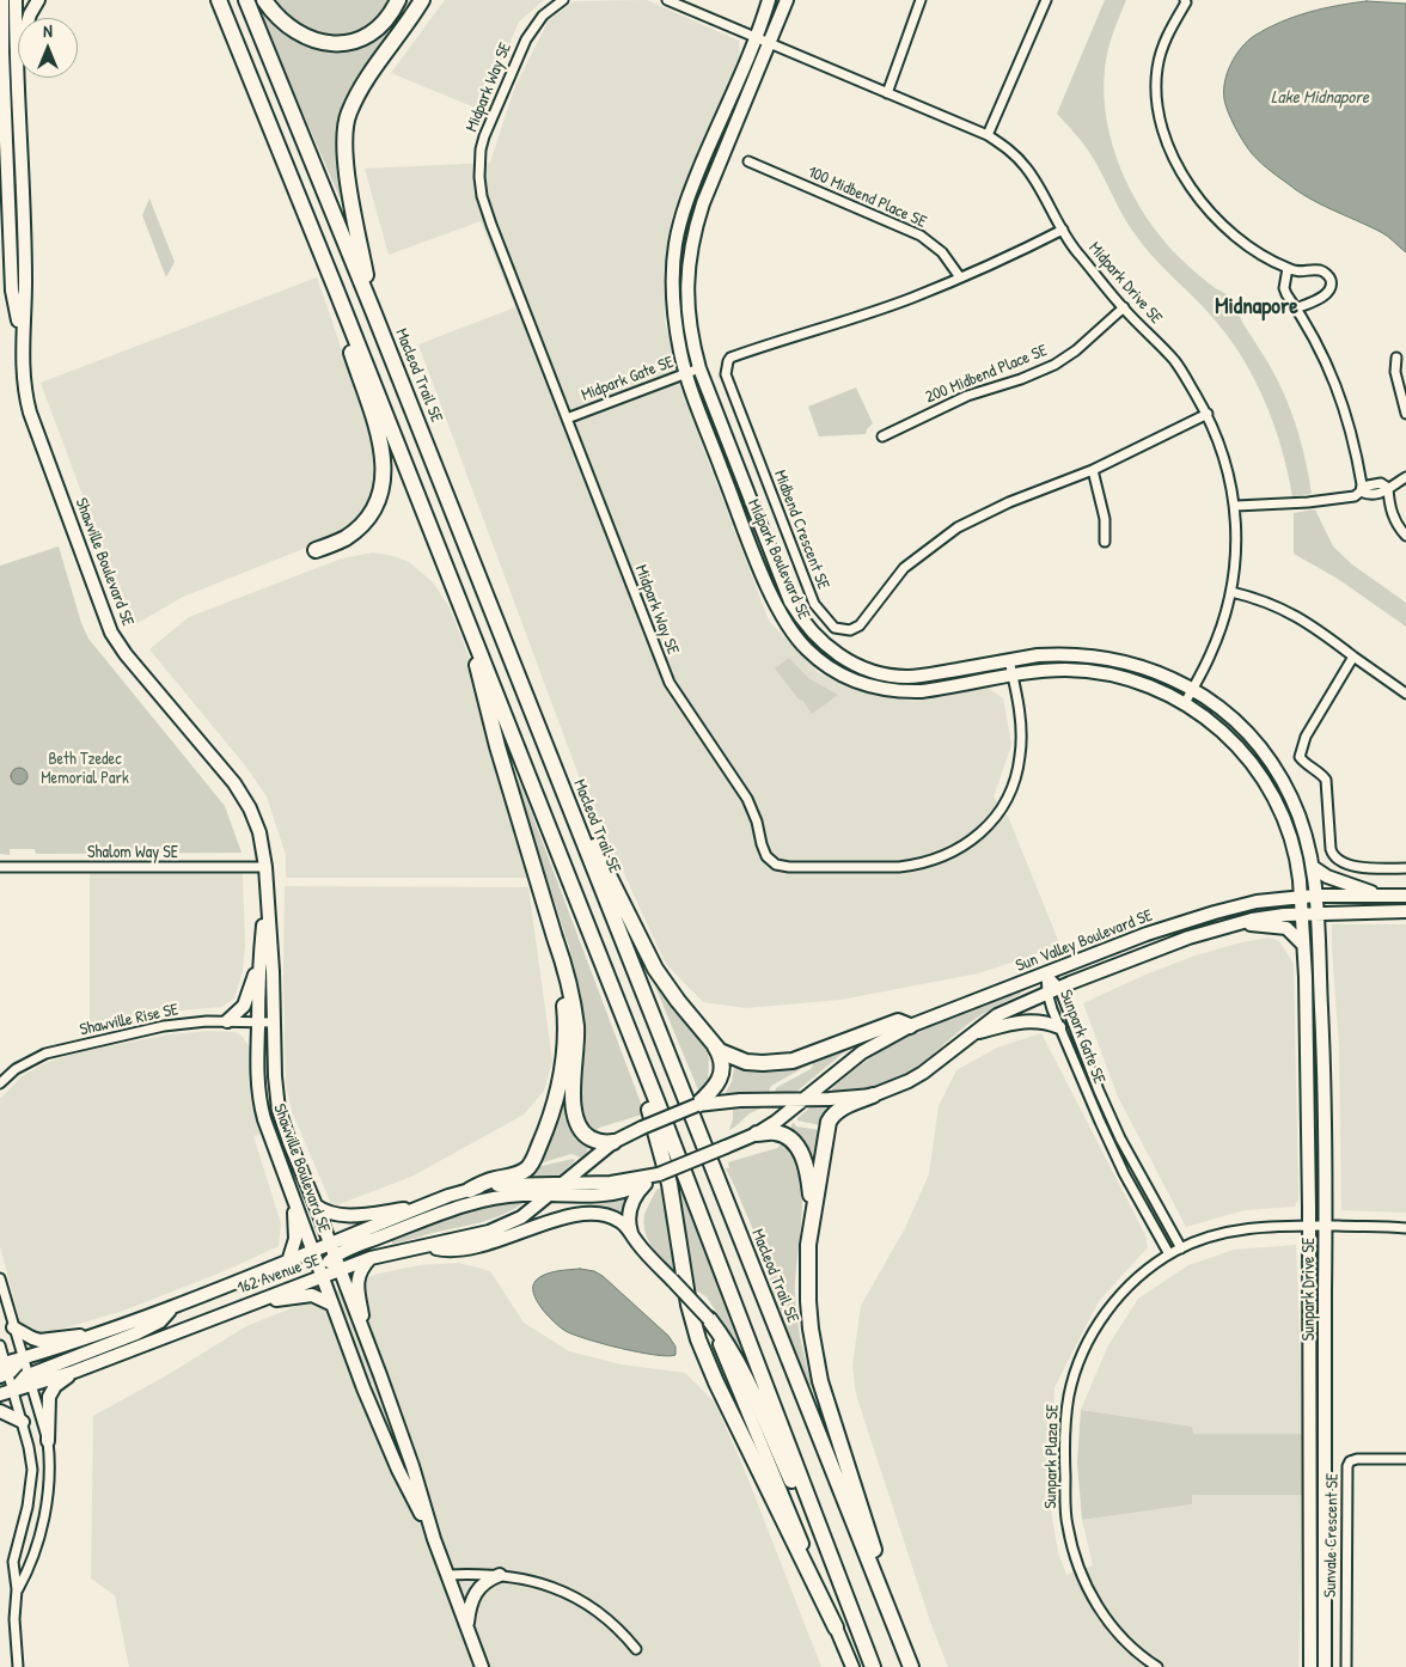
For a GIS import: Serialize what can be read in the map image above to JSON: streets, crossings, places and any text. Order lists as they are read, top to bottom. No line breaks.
{"streets":{"highway":["Macleod Trail SE"],"street":["Midpark Way SE","100 Midbend Place SE","Midpark Drive SE","200 Midbend Place SE","Midpark Gate SE","Midbend Crescent SE","Midpark Boulevard SE","Shawville Boulevard SE","Shalom Way SE","Sun Valley Boulevard SE","Shawville Rise SE","Sunpark Gate SE","162 Avenue SE","Sunpark Drive SE","Sunpark Plaza SE","Sunvale Crescent SE"]},"crossings":[["Midpark Way SE","Midpark Gate SE"],["Midpark Way SE","Midpark Boulevard SE"],["100 Midbend Place SE","Midbend Crescent SE"],["Midpark Drive SE","200 Midbend Place SE"],["Midpark Drive SE","Midbend Crescent SE"],["Midpark Drive SE","Midpark Boulevard SE"],["Midpark Gate SE","Midpark Boulevard SE"],["Midpark Boulevard SE","Sun Valley Boulevard SE"],["Midpark Boulevard SE","Sunpark Drive SE"],["Shawville Boulevard SE","Shalom Way SE"],["Shawville Boulevard SE","Shawville Rise SE"],["Shawville Boulevard SE","162 Avenue SE"],["Sun Valley Boulevard SE","Sunpark Gate SE"],["Sun Valley Boulevard SE","162 Avenue SE"],["Sun Valley Boulevard SE","Sunpark Drive SE"],["Sunpark Gate SE","Sunpark Plaza SE"],["Sunpark Drive SE","Sunpark Plaza SE"]],"districts":["Midnapore"],"water":["Lake Midnapore"],"parks":["Beth Tzedec Memorial Park"],"north":"top"}
